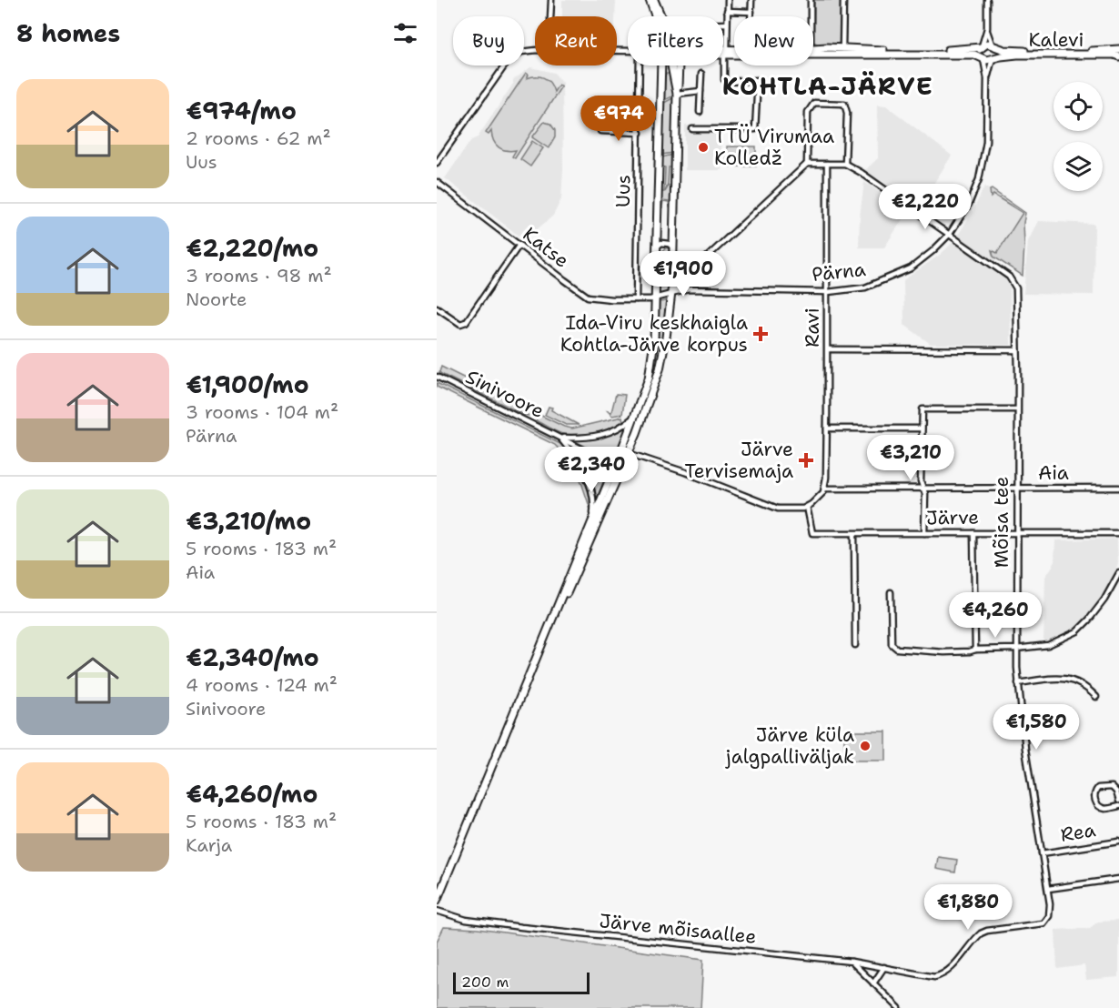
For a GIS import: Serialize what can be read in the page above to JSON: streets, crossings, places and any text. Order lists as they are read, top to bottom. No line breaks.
{"streets":{"main road":["Kalevi"],"street":["Uus","Katse","Pärna","Ravi","Sinivoore","Aia","Järve","Mõisa tee","Rea","Järve mõisaallee"]},"crossings":[["Kalevi","Pärna"],["Uus","Katse"],["Katse","Pärna"],["Pärna","Ravi"],["Pärna","Mõisa tee"],["Ravi","Aia"],["Aia","Mõisa tee"],["Järve","Mõisa tee"],["Mõisa tee","Rea"],["Mõisa tee","Järve mõisaallee"]],"districts":["KOHTLA-JÄRVE"],"places":{"other":["TTÜ Virumaa Kolledž","Järve küla jalgpalliväljak"],"health":["Ida-Viru keskhaigla Kohtla-Järve korpus","Järve Tervisemaja"]},"scale_bar":"200 m","page":{"heading":"8 homes","chip":["Buy","Rent","Filters","New"],"list":[{"name":"€974/mo","note":"2 rooms · 62 m² · Uus"},{"name":"€2,220/mo","note":"3 rooms · 98 m² · Noorte"},{"name":"€1,900/mo","note":"3 rooms · 104 m² · Pärna"},{"name":"€3,210/mo","note":"5 rooms · 183 m² · Aia"},{"name":"€2,340/mo","note":"4 rooms · 124 m² · Sinivoore"},{"name":"€4,260/mo","note":"5 rooms · 183 m² · Karja"}],"price":["€974","€2,220","€1,900","€3,210","€2,340","€4,260","€1,580","€1,880"],"scale":"200 m"}}
